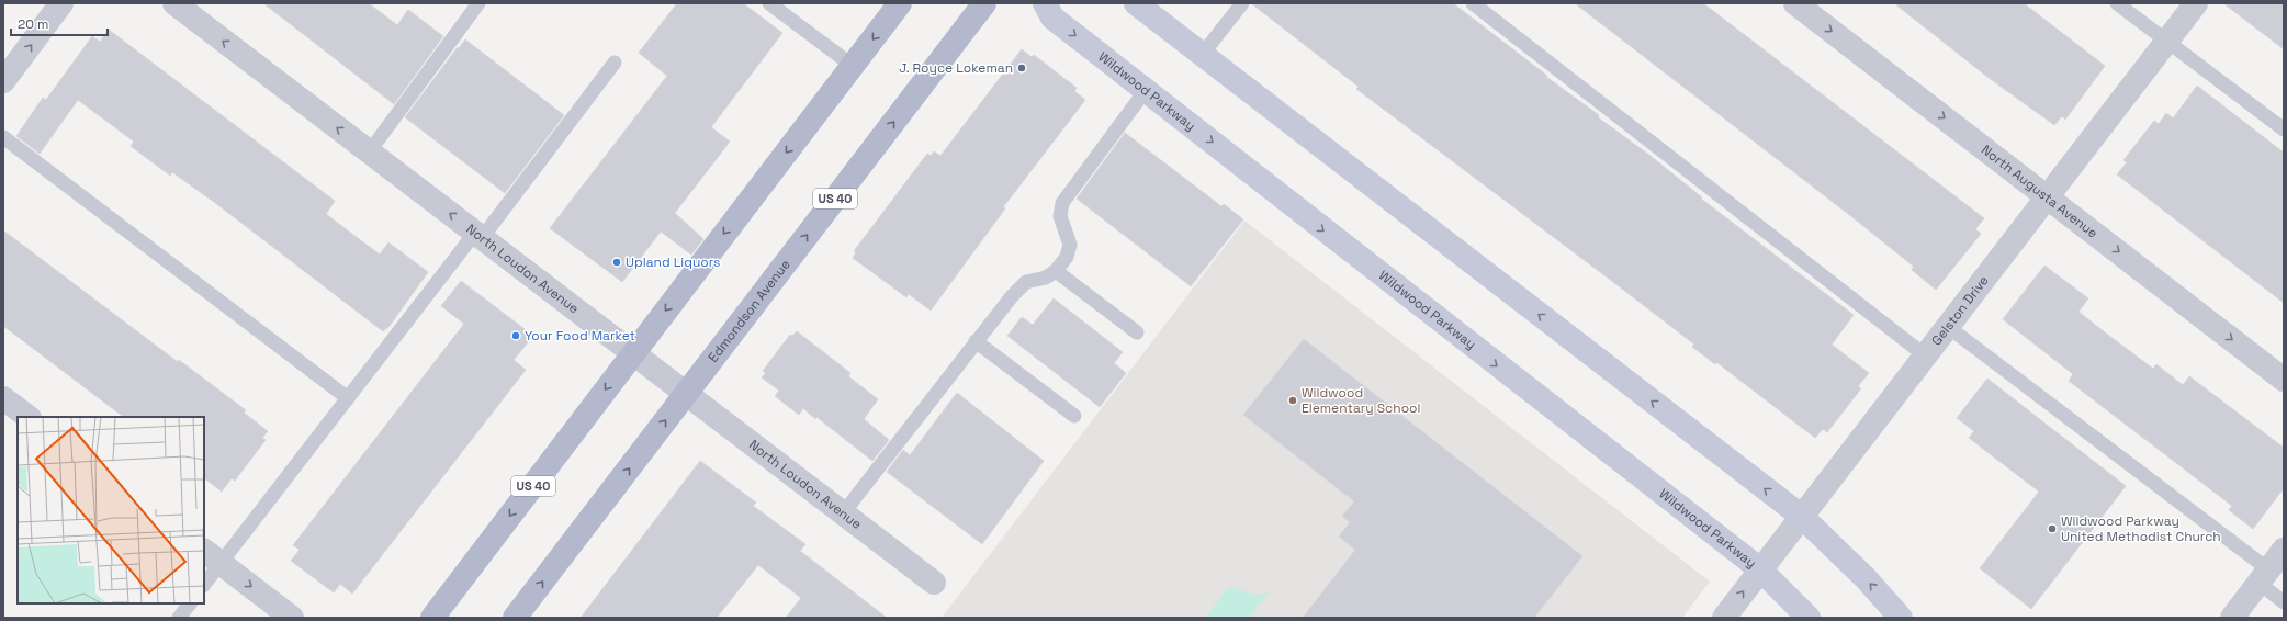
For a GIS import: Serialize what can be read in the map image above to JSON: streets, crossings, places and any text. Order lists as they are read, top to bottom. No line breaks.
{"streets":{"main road":["US 40","Edmondson Avenue"],"street":["Wildwood Parkway","North Augusta Avenue","North Loudon Avenue","Gelston Drive"]},"crossings":[["Wildwood Parkway","Gelston Drive"],["North Augusta Avenue","Gelston Drive"],["US 40","North Loudon Avenue"],["North Loudon Avenue","Edmondson Avenue"]],"one_way":["North Augusta Avenue","North Loudon Avenue"],"places":["J. Royce Lokeman","Upland Liquors","Your Food Market","Wildwood Elementary School","Wildwood Parkway United Methodist Church"],"scale_bar":"20 m"}
